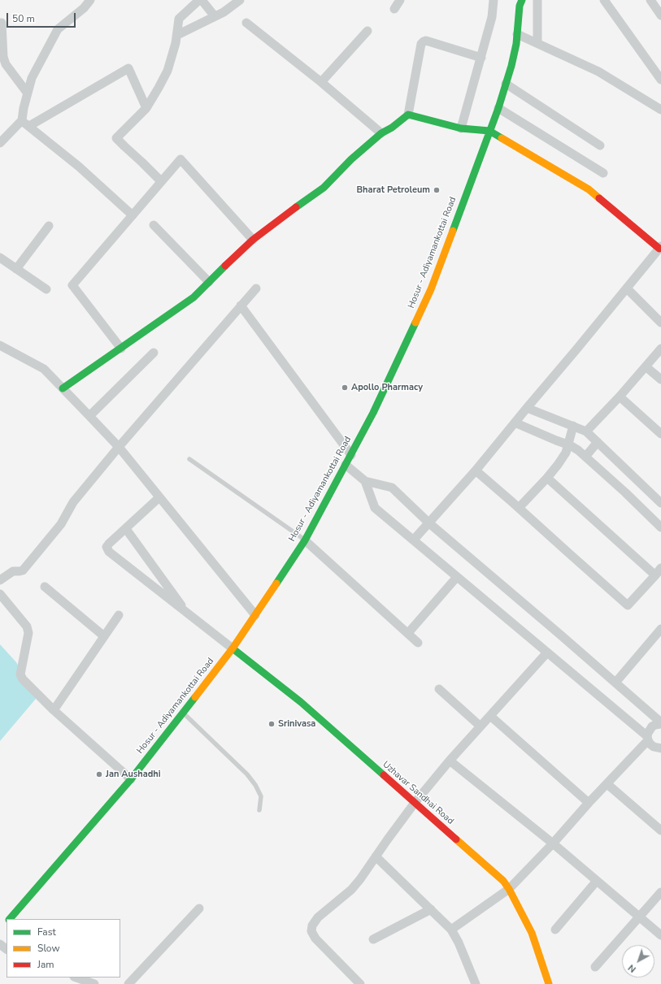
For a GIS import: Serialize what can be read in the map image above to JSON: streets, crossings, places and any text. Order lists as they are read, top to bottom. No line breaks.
{"streets":{"main road":["Hosur - Adiyamankottai Road","Uzhavar Sandhai Road"]},"crossings":[["Hosur - Adiyamankottai Road","Uzhavar Sandhai Road"]],"places":["Bharat Petroleum","Apollo Pharmacy","Srinivasa","Jan Aushadhi"],"legend":["Fast","Slow","Jam"],"scale_bar":"50 m","north":"bottom left"}
